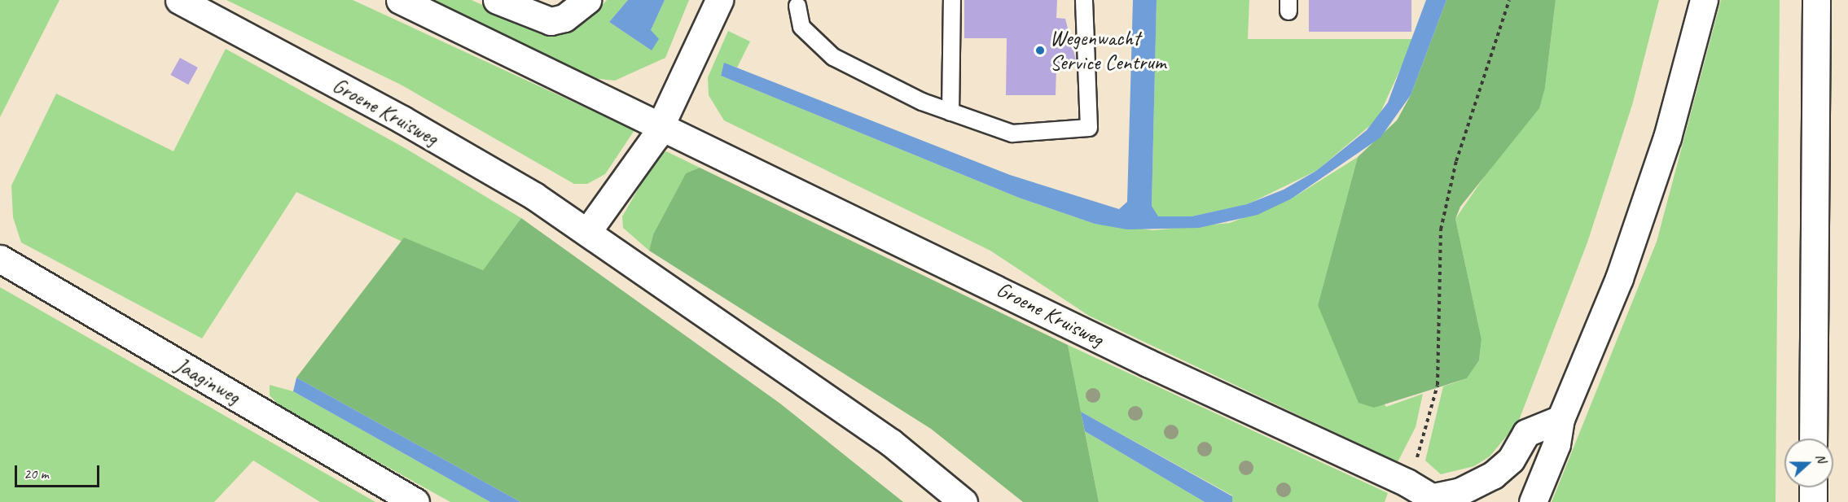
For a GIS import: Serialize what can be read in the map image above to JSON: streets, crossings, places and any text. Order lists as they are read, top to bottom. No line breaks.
{"streets":{"main road":["Groene Kruisweg","Jaaginweg"]},"places":["Wegenwacht Service Centrum"],"scale_bar":"20 m","north":"right"}
